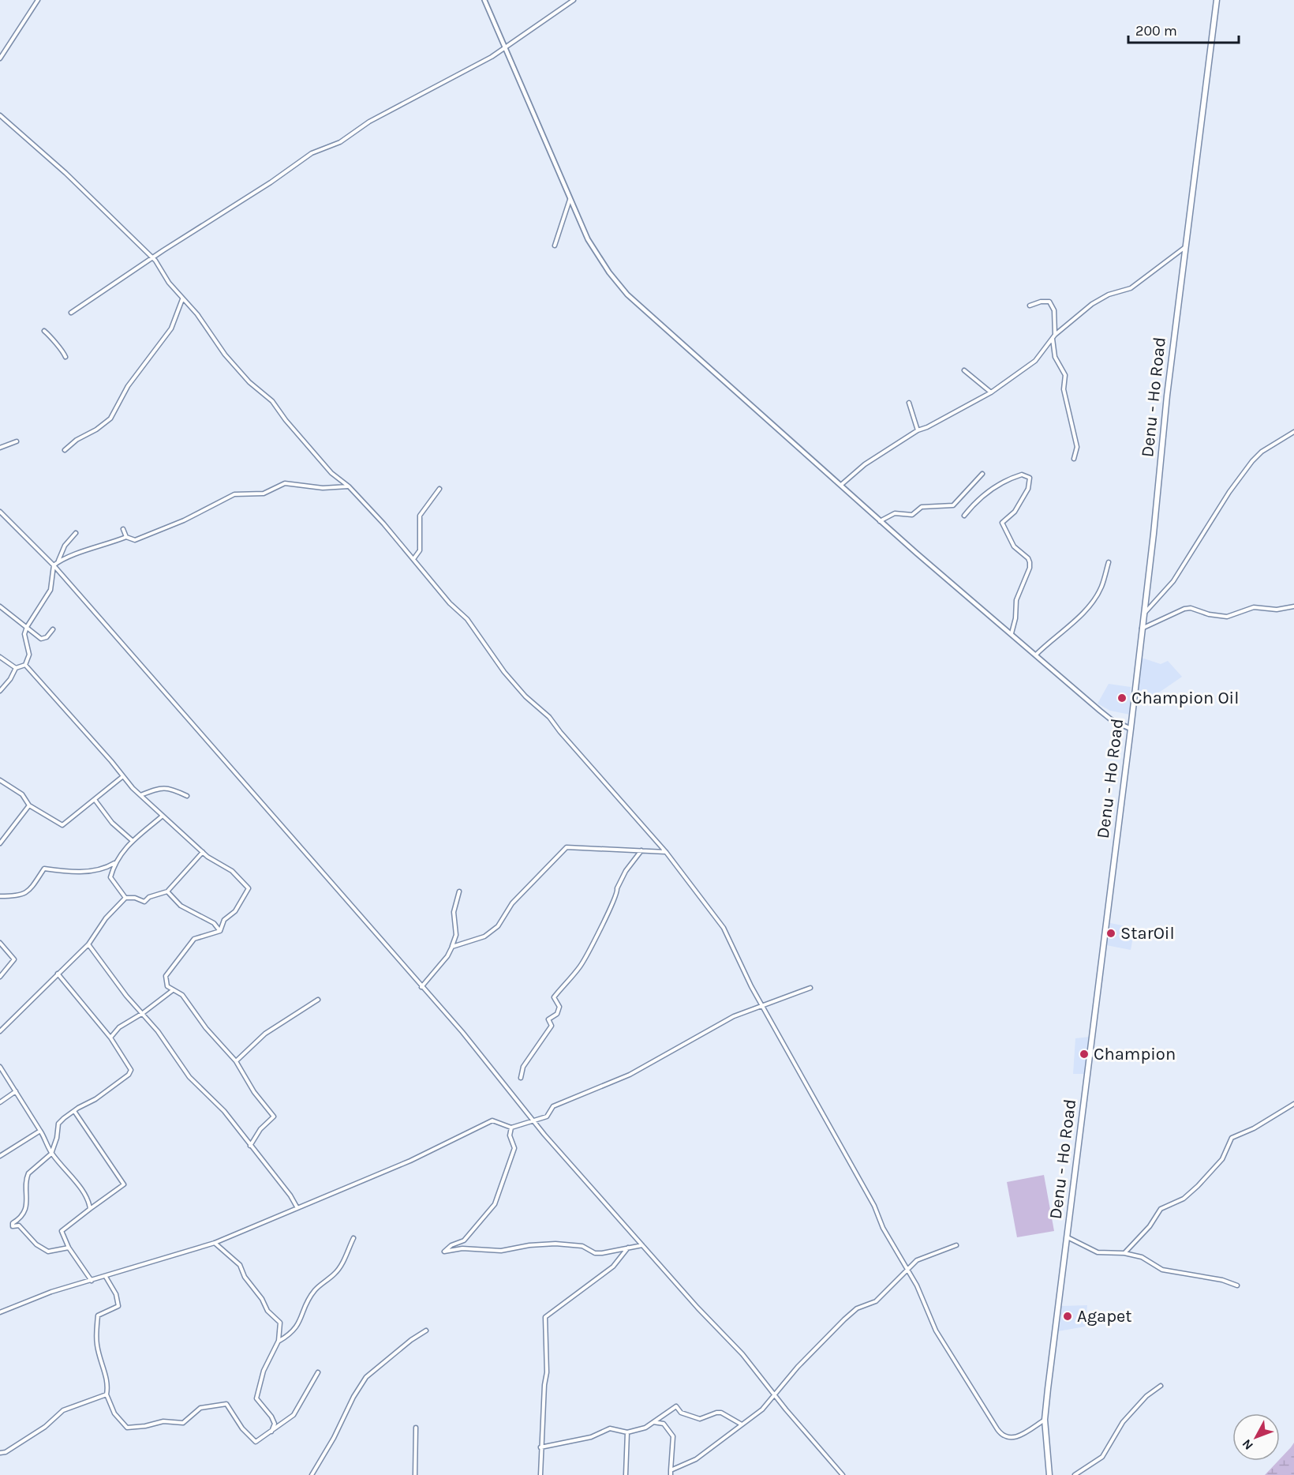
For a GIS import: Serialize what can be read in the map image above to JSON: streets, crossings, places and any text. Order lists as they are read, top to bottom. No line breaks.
{"streets":{"main road":["Denu - Ho Road"]},"places":["Champion Oil","StarOil","Champion","Agapet"],"scale_bar":"200 m","north":"bottom left"}
